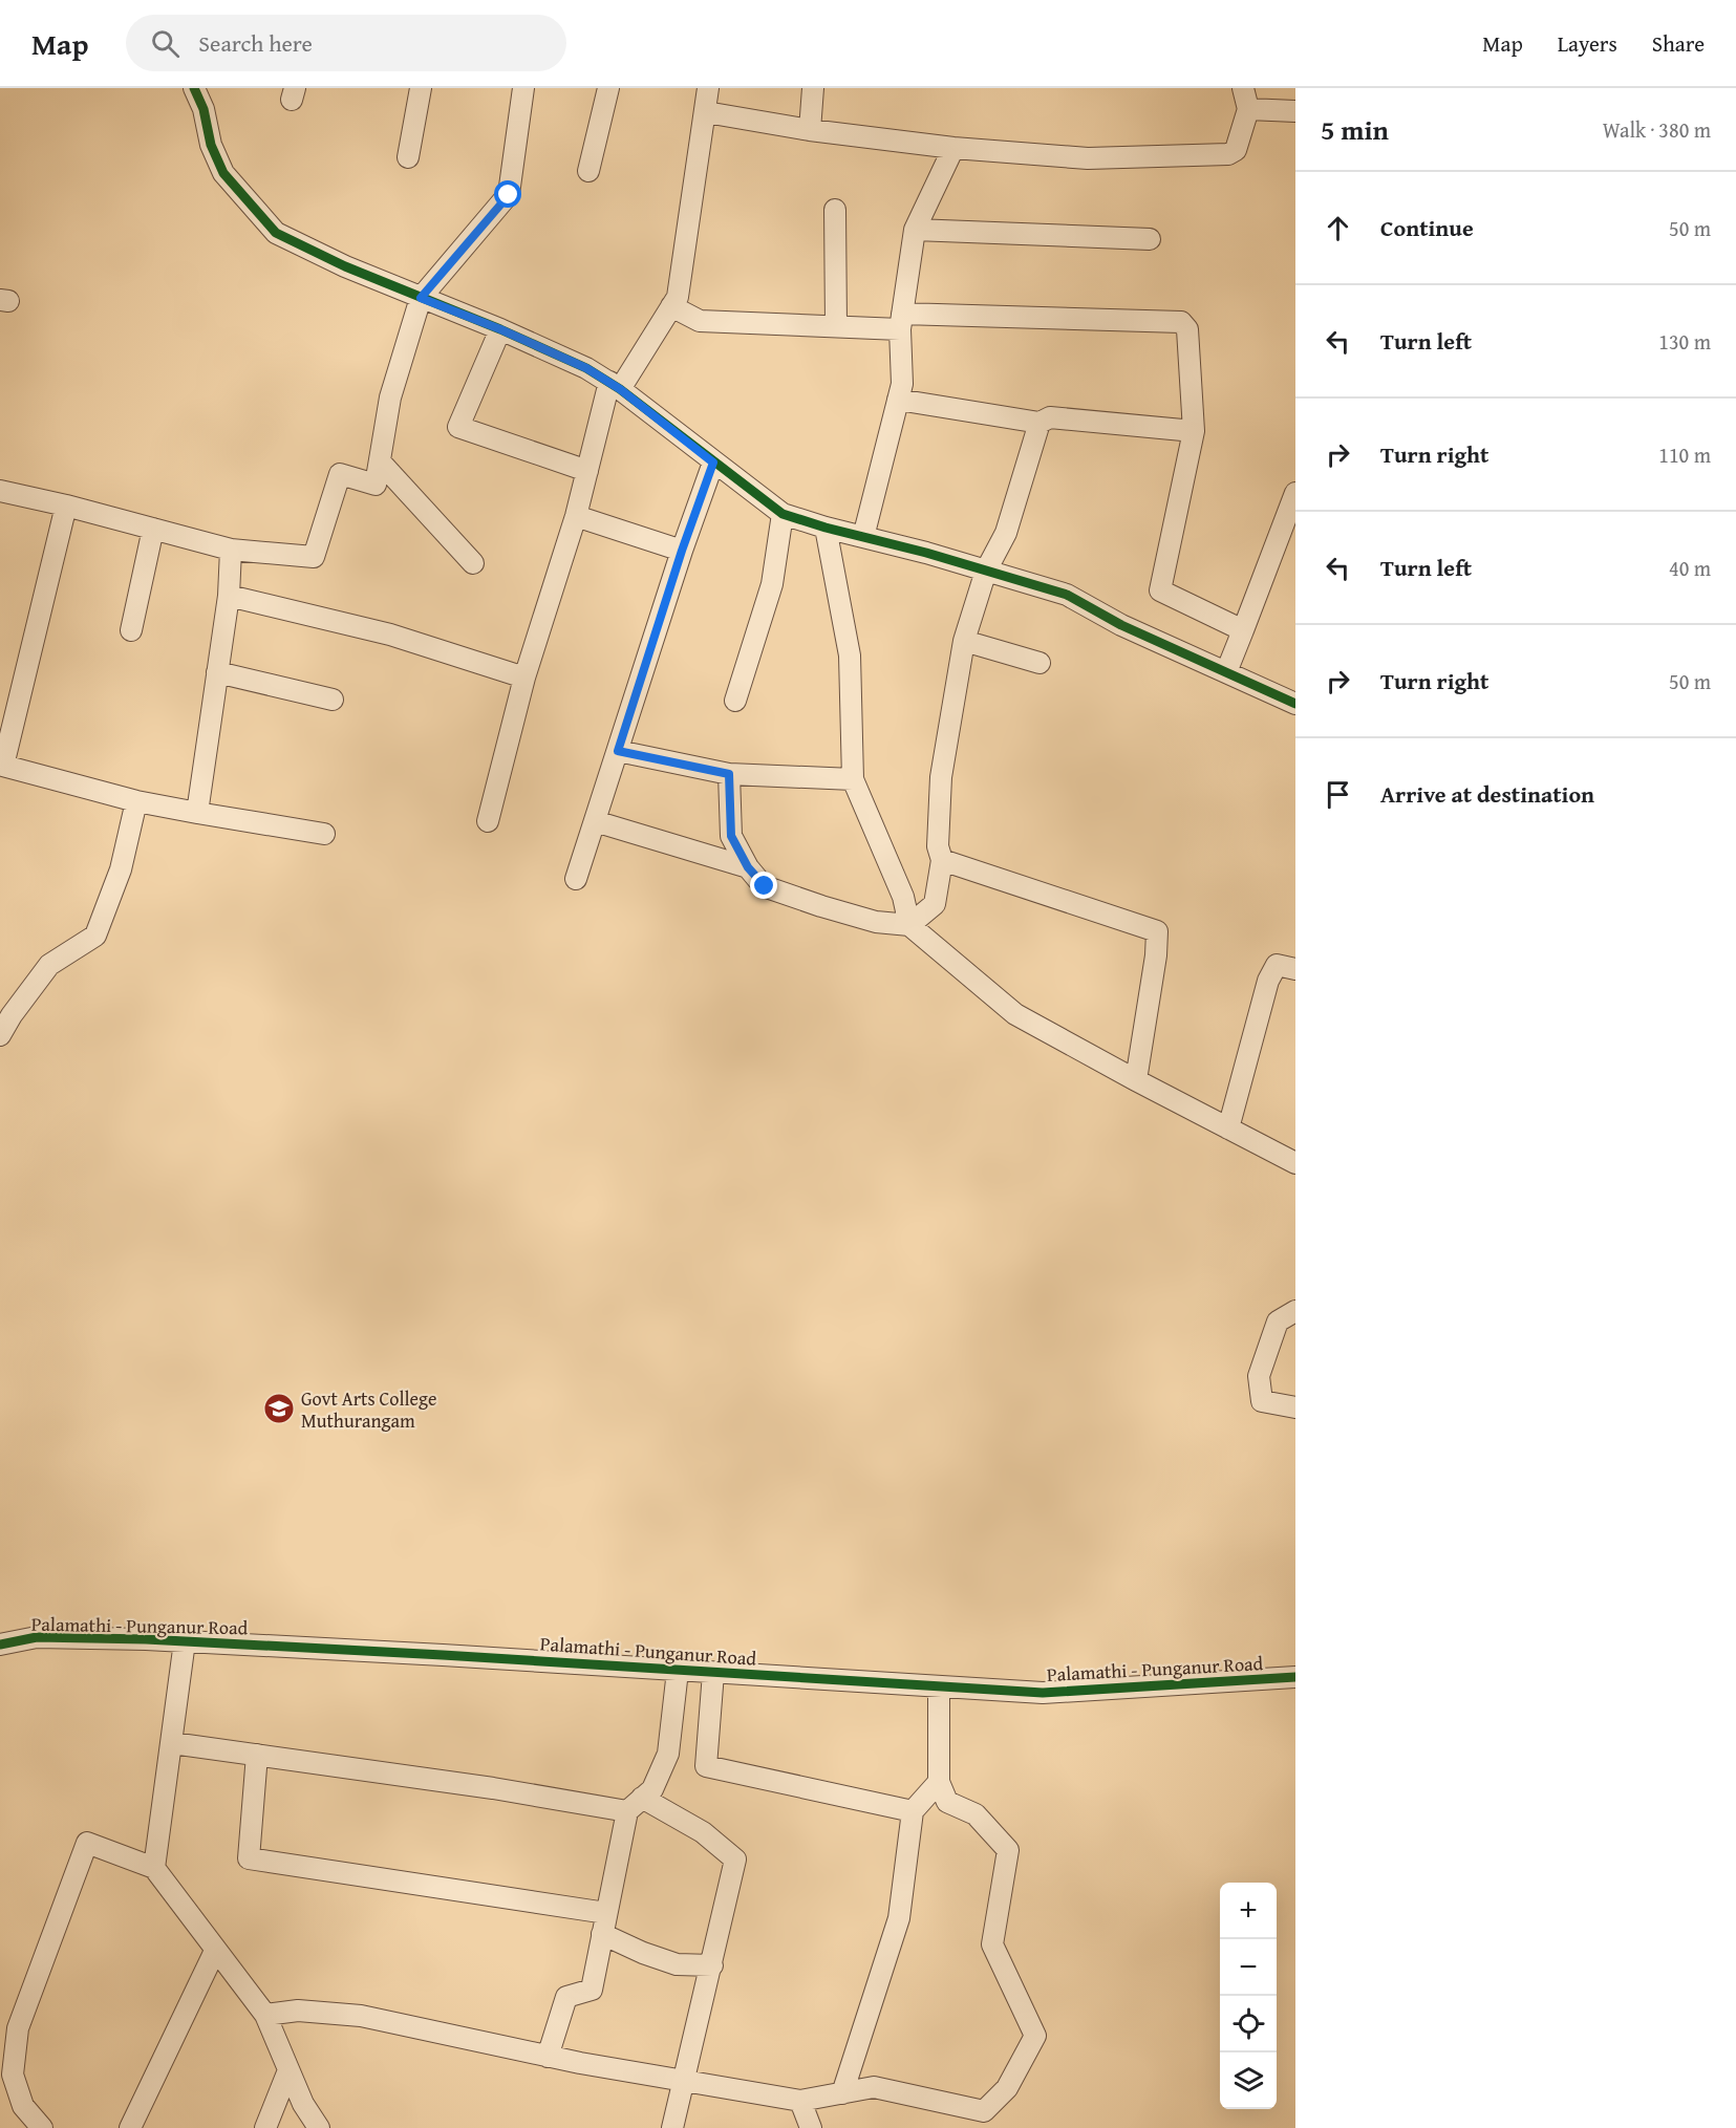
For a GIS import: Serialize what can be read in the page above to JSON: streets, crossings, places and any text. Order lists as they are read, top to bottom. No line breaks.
{"streets":{"street":["Palamathi - Punganur Road"]},"places":{"school or university":["Govt Arts College Muthurangam"]},"page":{"header":"Map","search":"Search here","nav":["Map","Layers","Share"],"heading":["5 min","Walk · 380 m"],"list":[["Continue","50 m"],["Turn left","130 m"],["Turn right","110 m"],["Turn left","40 m"],["Turn right","50 m"],"Arrive at destination"],"map_buttons":["+","−"]}}
